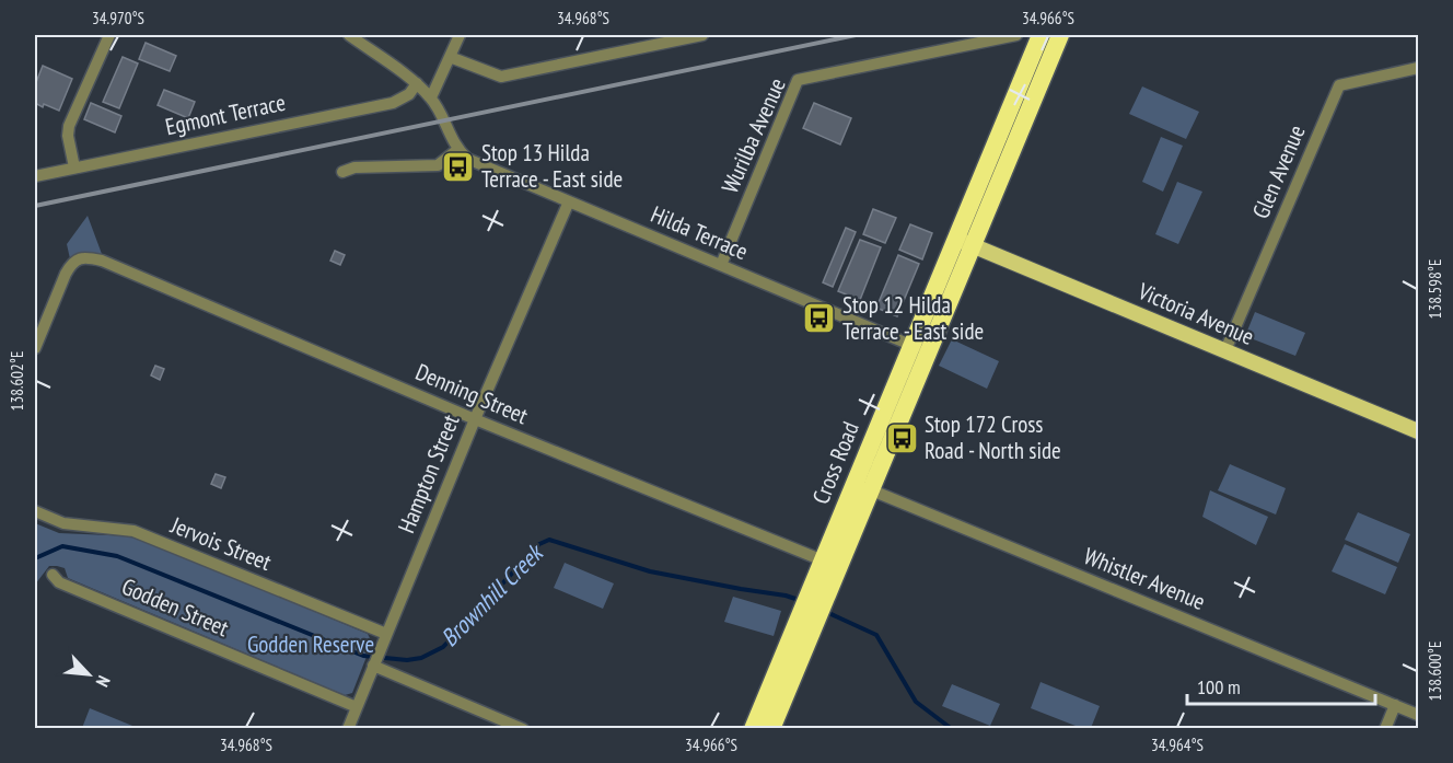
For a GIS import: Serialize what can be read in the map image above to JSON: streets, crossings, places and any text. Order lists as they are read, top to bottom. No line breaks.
{"streets":{"highway":["Cross Road"],"main road":["Victoria Avenue"],"street":["Egmont Terrace","Wurilba Avenue","Glen Avenue","Hilda Terrace","Denning Street","Hampton Street","Jervois Street","Whistler Avenue","Godden Street"]},"crossings":[["Wurilba Avenue","Hilda Terrace"],["Glen Avenue","Victoria Avenue"],["Hilda Terrace","Cross Road"],["Hilda Terrace","Hampton Street"],["Victoria Avenue","Cross Road"],["Denning Street","Cross Road"],["Denning Street","Hampton Street"],["Cross Road","Whistler Avenue"],["Hampton Street","Jervois Street"],["Hampton Street","Godden Street"]],"water":["Brownhill Creek"],"parks":["Godden Reserve"],"places":{"bus stop":["Stop 13 Hilda Terrace - East side","Stop 12 Hilda Terrace - East side","Stop 172 Cross Road - North side"]},"scale_bar":"100 m","north":"bottom right","coordinates":["34.970°S","34.968°S","34.966°S","138.598°E","138.602°E","138.600°E","34.964°S"]}
